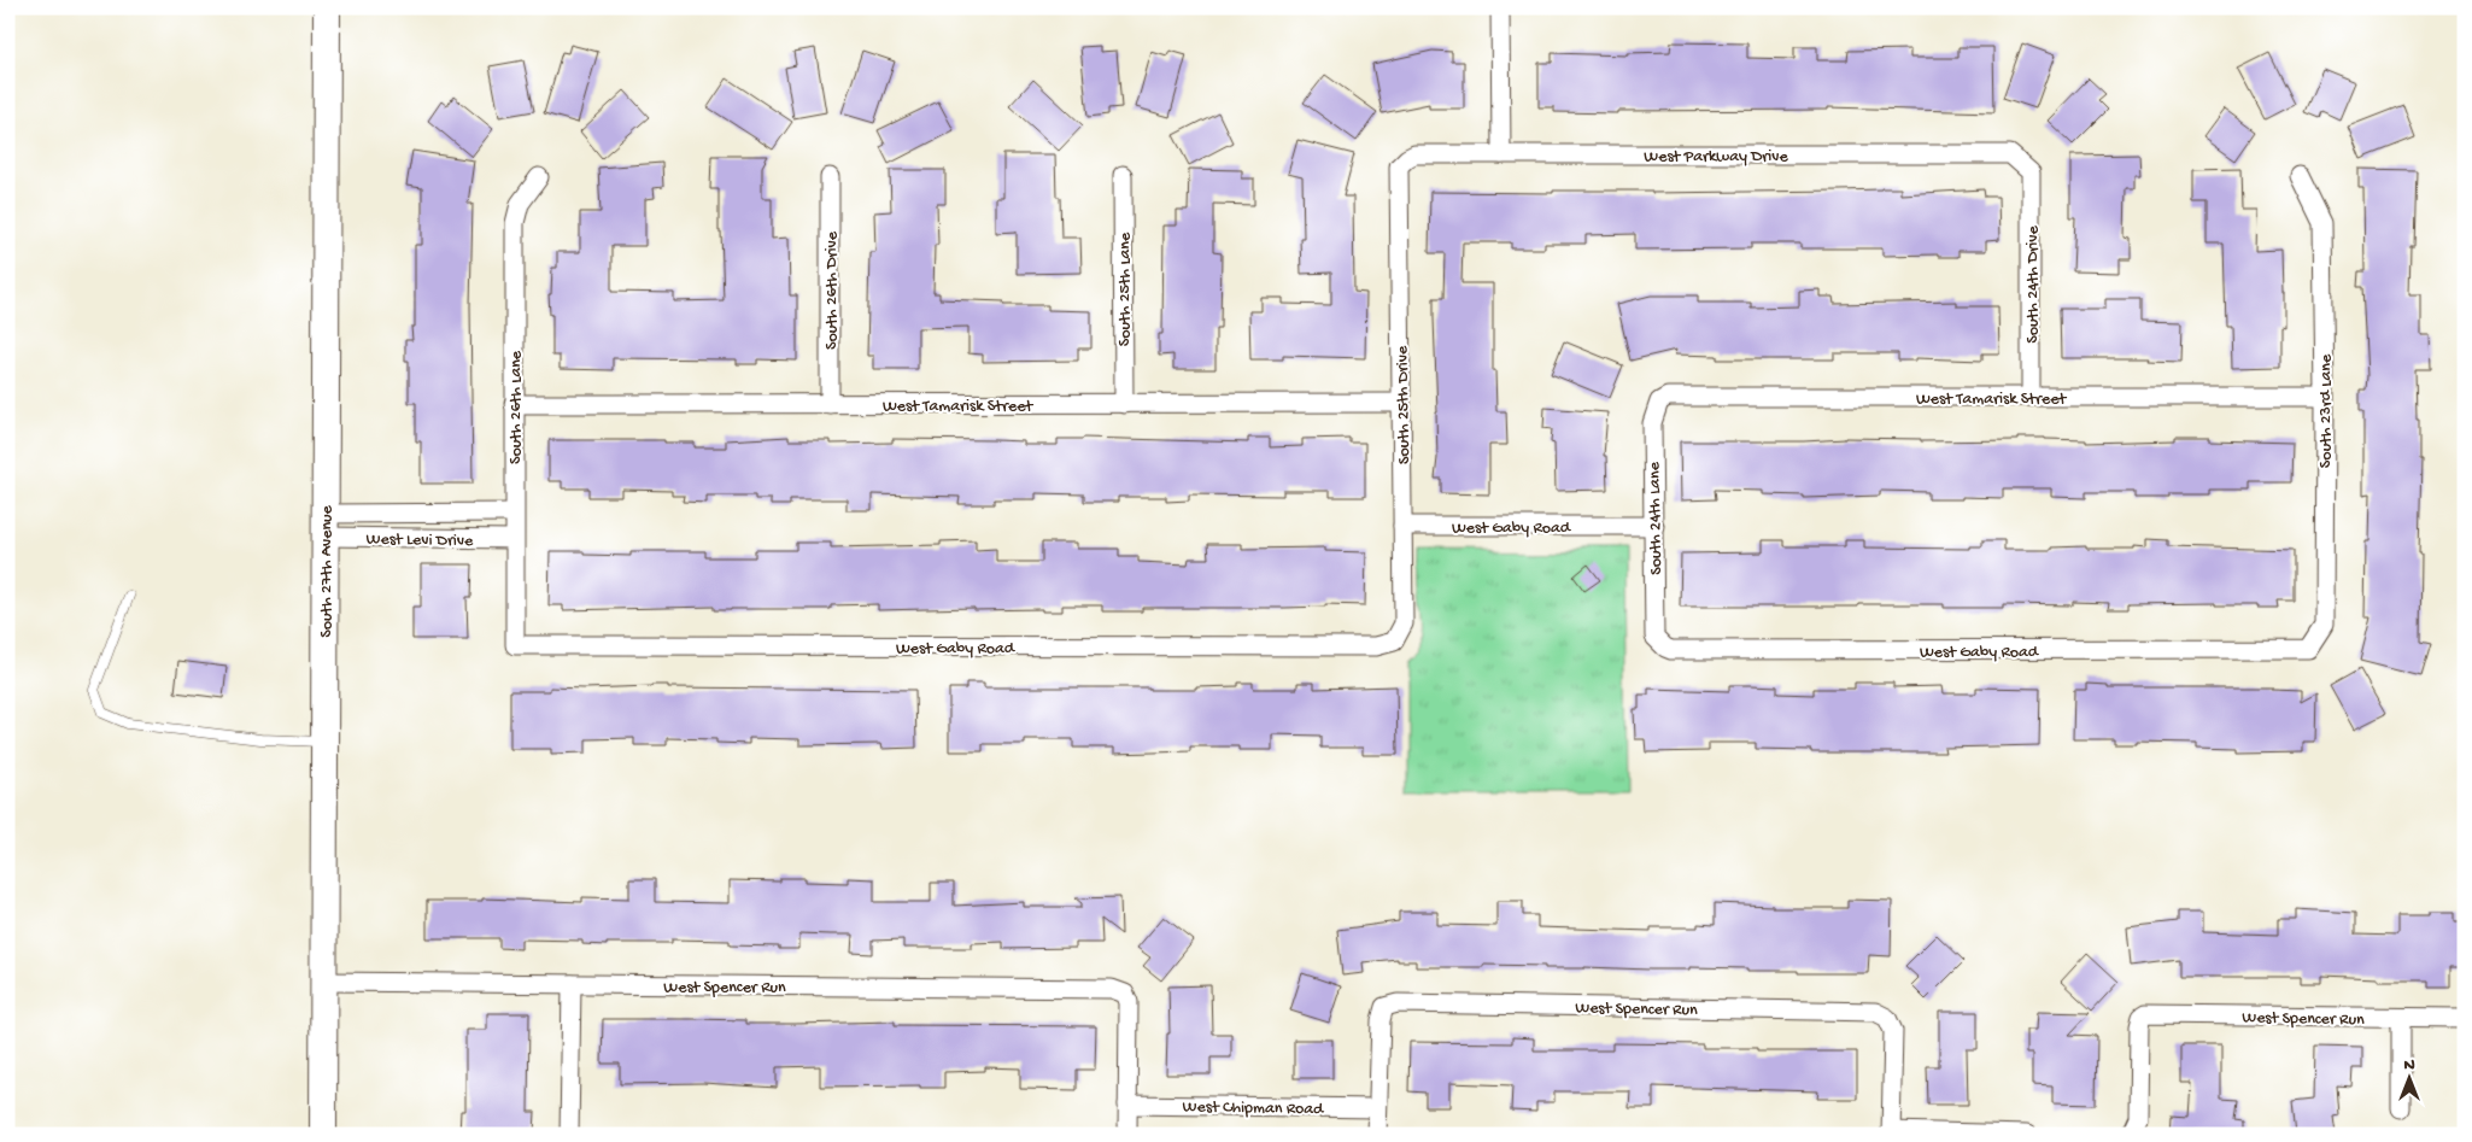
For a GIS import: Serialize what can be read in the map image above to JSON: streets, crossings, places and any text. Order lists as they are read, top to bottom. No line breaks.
{"streets":{"main road":["South 27th Avenue"],"street":["West Parkway Drive","South 24th Drive","South 25th Lane","South 26th Drive","West Tamarisk Street","South 25th Drive","South 26th Lane","South 23rd Lane","South 24th Lane","West Gaby Road","West Levi Drive","West Spencer Run","West Chipman Road"]},"crossings":[["West Parkway Drive","South 24th Drive"],["West Parkway Drive","South 25th Drive"],["South 24th Drive","West Tamarisk Street"],["South 25th Lane","West Tamarisk Street"],["South 26th Drive","West Tamarisk Street"],["West Tamarisk Street","South 25th Drive"],["West Tamarisk Street","South 26th Lane"],["West Tamarisk Street","South 23rd Lane"],["West Tamarisk Street","South 24th Lane"],["South 25th Drive","West Gaby Road"],["South 26th Lane","West Gaby Road"],["South 26th Lane","West Levi Drive"],["South 23rd Lane","West Gaby Road"],["South 24th Lane","West Gaby Road"],["West Levi Drive","South 27th Avenue"],["South 27th Avenue","West Spencer Run"],["West Spencer Run","West Chipman Road"]],"north":"top"}
